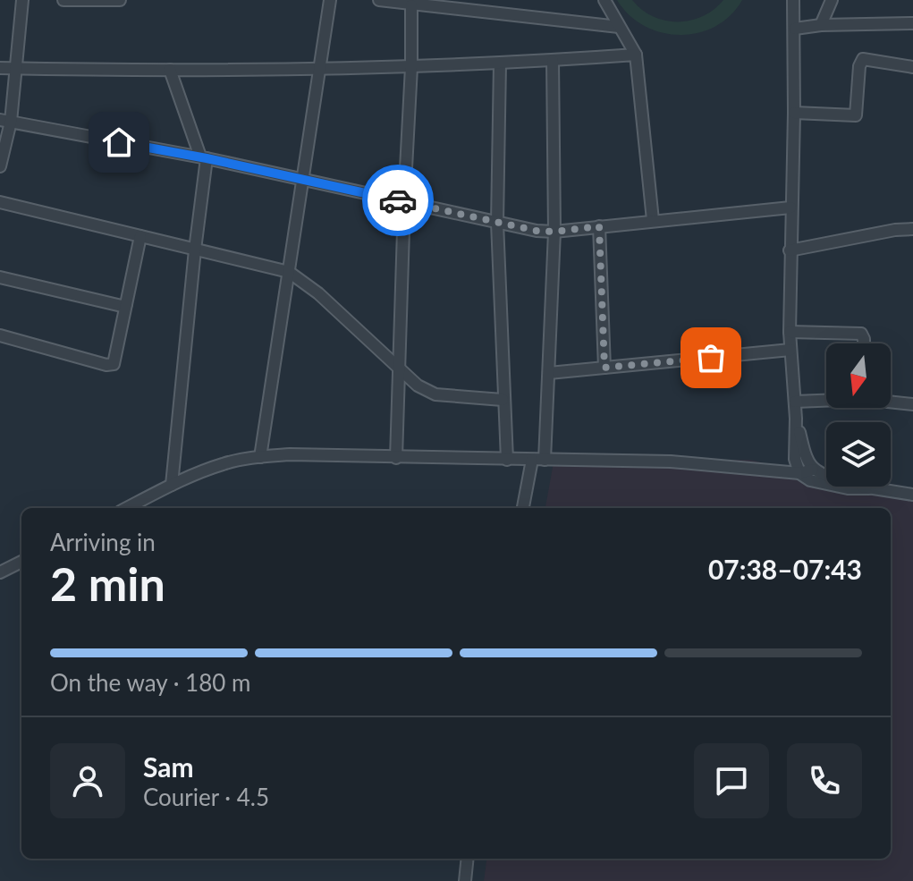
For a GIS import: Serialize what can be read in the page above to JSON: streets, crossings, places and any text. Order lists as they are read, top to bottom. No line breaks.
{"north":"bottom","page":{"heading":["2 min","Arriving in","07:38–07:43"],"panel":["Sam","Courier · 4.5"],"bar":"On the way · 180 m"}}
